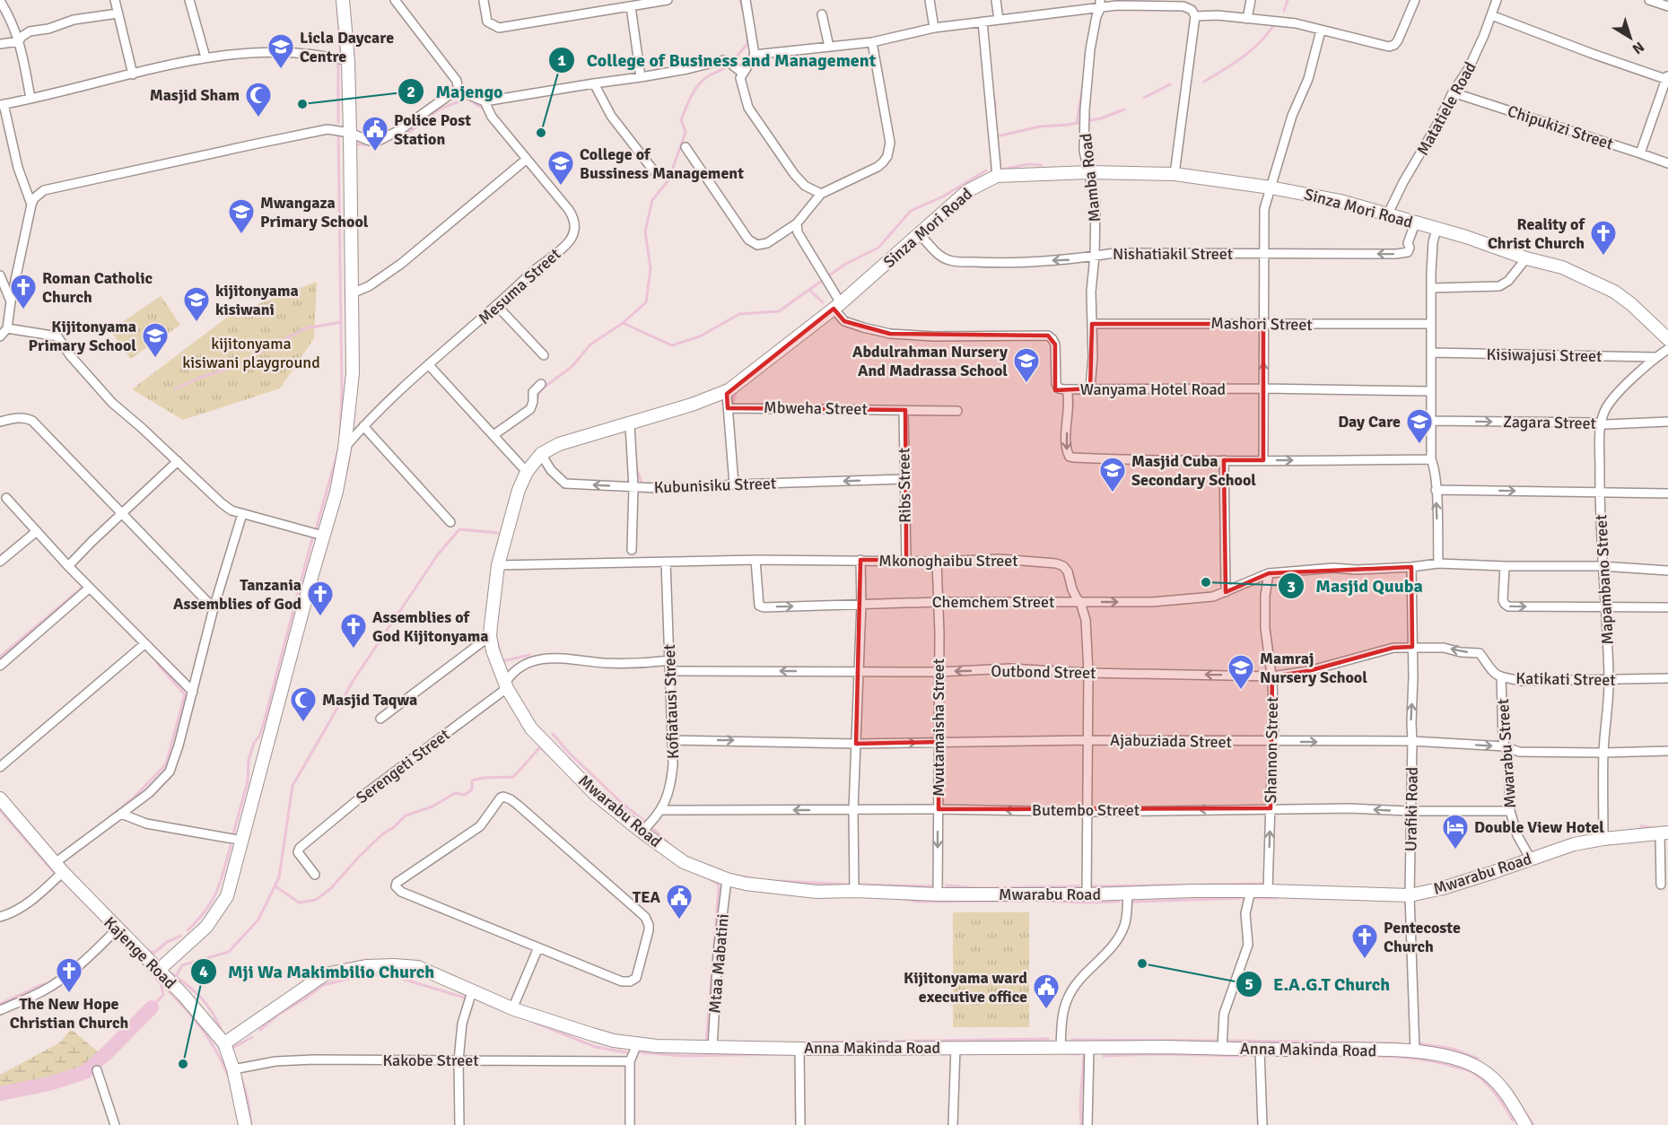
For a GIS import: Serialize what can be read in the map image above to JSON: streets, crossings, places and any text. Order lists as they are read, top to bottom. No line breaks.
{"streets":{"street":["Matatiele Road","Chipukizi Street","Mamba Road","Sinza Mori Road","Nishatiakil Street","Mesuma Street","Mashori Street","Kisiwajusi Street","Wanyama Hotel Road","Mbweha Street","Zagara Street","Kubunisiku Street","Ribs Street","Mkonoghaibu Street","Mapambano Street","Chemchem Street","Outbond Street","Katikati Street","Kofiatausi Street","Mvutamaisha Street","Ajabuziada Street","Shannon Street","Mwarabu Street","Serengeti Street","Urafiki Road","Butembo Street","Mwarabu Road","Kajenge Road","Mtaa Mabatini","Anna Makinda Road","Kakobe Street"]},"crossings":[["Matatiele Road","Chipukizi Street"],["Matatiele Road","Sinza Mori Road"],["Mamba Road","Sinza Mori Road"],["Mamba Road","Nishatiakil Street"],["Mamba Road","Mashori Street"],["Mamba Road","Wanyama Hotel Road"],["Sinza Mori Road","Nishatiakil Street"],["Sinza Mori Road","Wanyama Hotel Road"],["Sinza Mori Road","Kubunisiku Street"],["Sinza Mori Road","Mkonoghaibu Street"],["Sinza Mori Road","Serengeti Street"],["Sinza Mori Road","Mwarabu Road"],["Kisiwajusi Street","Mapambano Street"],["Mbweha Street","Ribs Street"],["Zagara Street","Mapambano Street"],["Kubunisiku Street","Ribs Street"],["Ribs Street","Mkonoghaibu Street"],["Mkonoghaibu Street","Chemchem Street"],["Mkonoghaibu Street","Outbond Street"],["Mkonoghaibu Street","Kofiatausi Street"],["Mkonoghaibu Street","Mvutamaisha Street"],["Mkonoghaibu Street","Ajabuziada Street"],["Mkonoghaibu Street","Butembo Street"],["Mkonoghaibu Street","Mwarabu Road"],["Mapambano Street","Chemchem Street"],["Mapambano Street","Katikati Street"],["Mapambano Street","Ajabuziada Street"],["Mapambano Street","Mwarabu Road"],["Chemchem Street","Mvutamaisha Street"],["Chemchem Street","Shannon Street"],["Chemchem Street","Urafiki Road"],["Outbond Street","Katikati Street"],["Outbond Street","Kofiatausi Street"],["Outbond Street","Mvutamaisha Street"],["Outbond Street","Shannon Street"],["Outbond Street","Urafiki Road"],["Katikati Street","Mwarabu Street"],["Katikati Street","Urafiki Road"],["Kofiatausi Street","Ajabuziada Street"],["Kofiatausi Street","Serengeti Street"],["Kofiatausi Street","Butembo Street"],["Kofiatausi Street","Mwarabu Road"],["Mvutamaisha Street","Ajabuziada Street"],["Mvutamaisha Street","Butembo Street"],["Mvutamaisha Street","Mwarabu Road"],["Ajabuziada Street","Shannon Street"],["Ajabuziada Street","Mwarabu Street"],["Ajabuziada Street","Urafiki Road"],["Shannon Street","Butembo Street"],["Shannon Street","Mwarabu Road"],["Mwarabu Street","Butembo Street"],["Mwarabu Street","Mwarabu Road"],["Serengeti Street","Mwarabu Road"],["Urafiki Road","Butembo Street"],["Urafiki Road","Mwarabu Road"],["Urafiki Road","Anna Makinda Road"],["Mwarabu Road","Mtaa Mabatini"],["Kajenge Road","Anna Makinda Road"],["Kajenge Road","Kakobe Street"],["Mtaa Mabatini","Anna Makinda Road"]],"one_way":["Nishatiakil Street","Kubunisiku Street","Outbond Street","Katikati Street","Ajabuziada Street","Butembo Street"],"parks":["kijitonyama kisiwani playground"],"places":{"school or university":["Licla Daycare Centre","College of Bussiness Management","Mwangaza Primary School","kijitonyama kisiwani","Kijitonyama Primary School","Abdulrahman Nursery And Madrassa School","Day Care","Masjid Cuba Secondary School","Mamraj Nursery School"],"other":["Majengo","College of Business and Management","Masjid Quuba","E.A.G.T Church","Mji Wa Makimbilio Church"],"mosque":["Masjid Sham","Masjid Taqwa"],"public building":["Police Post Station","TEA","Kijitonyama ward executive office"],"church":["Reality of Christ Church","Roman Catholic Church","Tanzania Assemblies of God","Assemblies of God Kijitonyama","Pentecoste Church","The New Hope Christian Church"],"hotel":["Double View Hotel"]},"north":"bottom right"}
